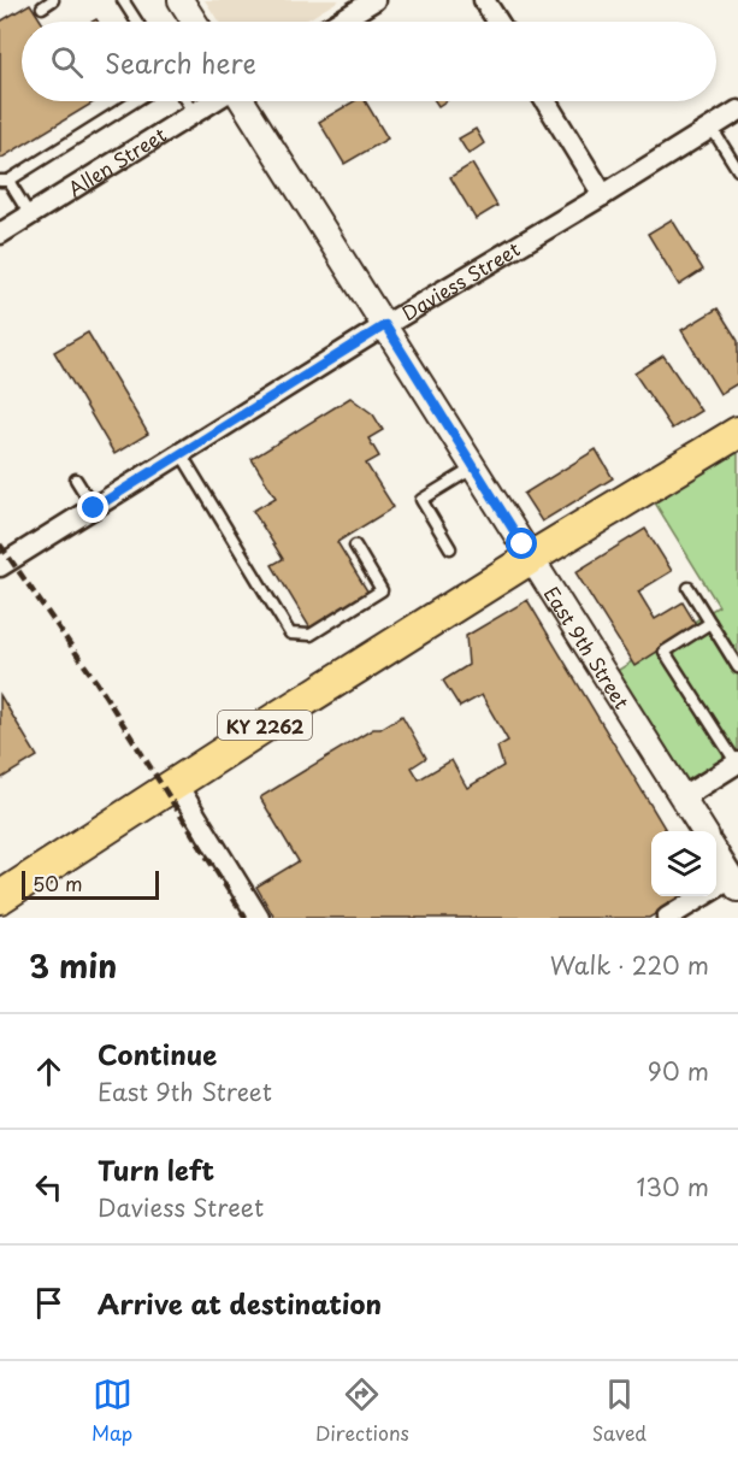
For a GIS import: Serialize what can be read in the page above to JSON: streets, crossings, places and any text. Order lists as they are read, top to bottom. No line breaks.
{"streets":{"main road":["KY 2262"],"street":["Allen Street","Daviess Street","East 9th Street"]},"crossings":[["Daviess Street","East 9th Street"],["East 9th Street","KY 2262"]],"scale_bar":"50 m","page":{"search":"Search here","scale":"50 m","heading":["3 min","Walk · 220 m"],"list":[["Continue","East 9th Street","90 m"],["Turn left","Daviess Street","130 m"],"Arrive at destination"],"nav":["Map","Directions","Saved"]}}
